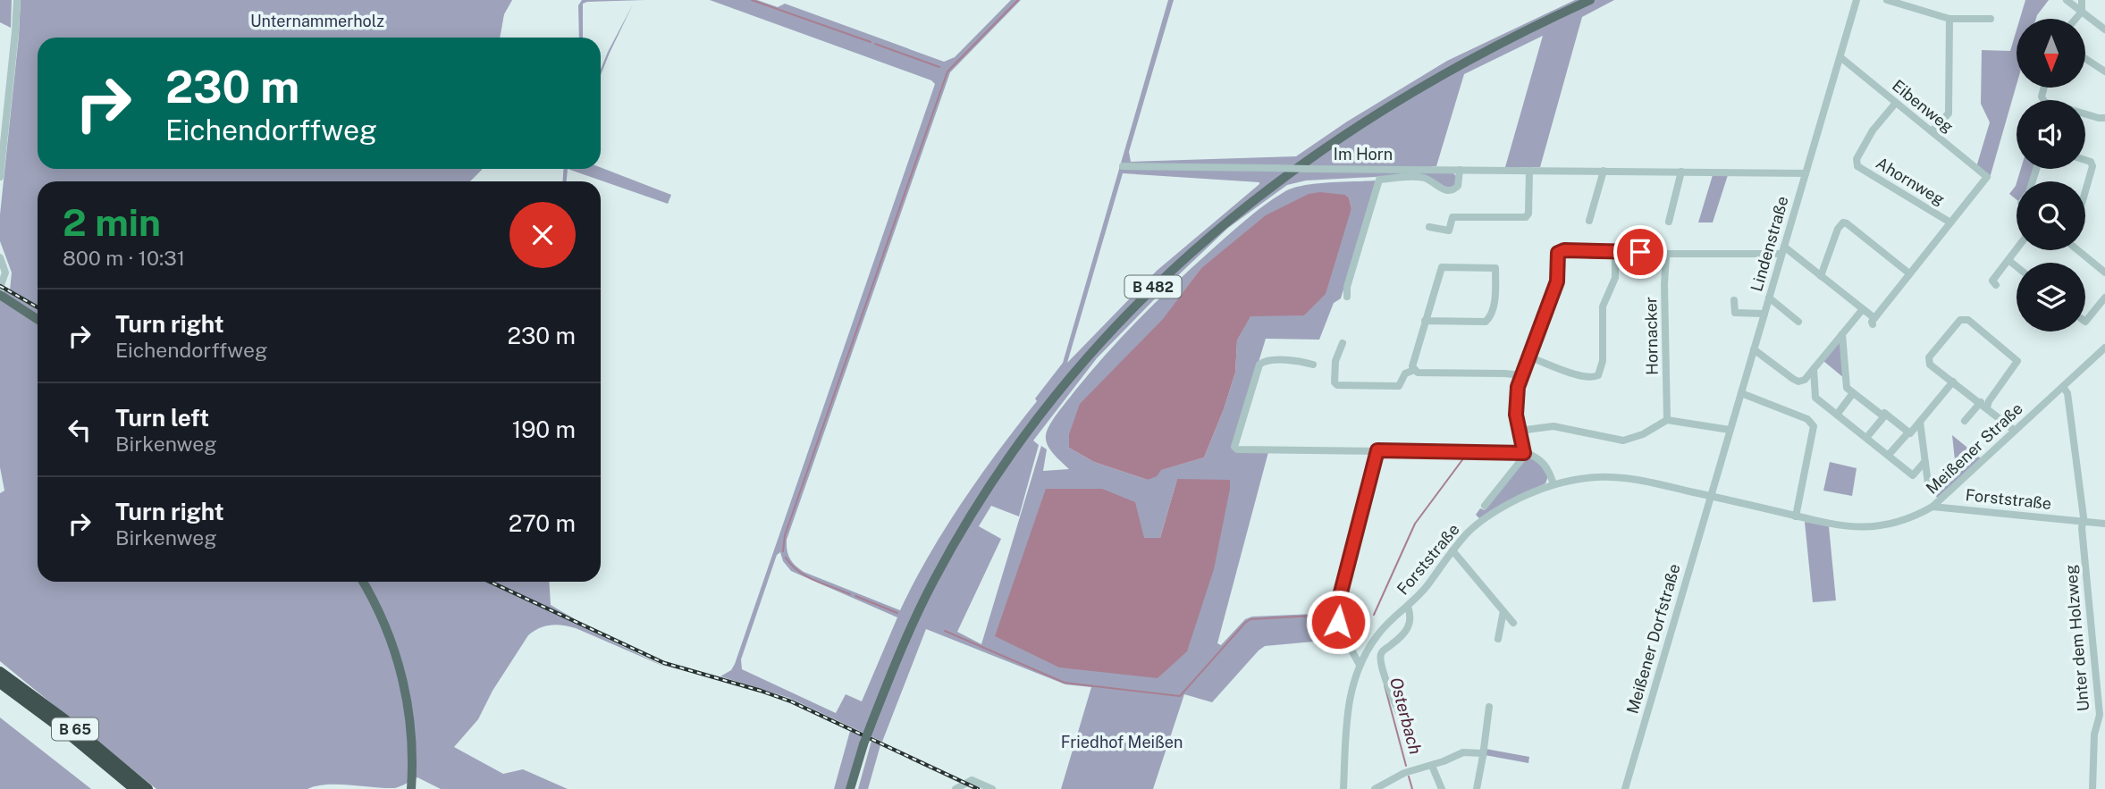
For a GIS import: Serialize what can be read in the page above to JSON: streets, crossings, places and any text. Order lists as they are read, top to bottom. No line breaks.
{"streets":{"highway":["B 65"],"main road":["B 482"],"street":["Eibenweg","Im Horn","Ahornweg","Lindenstraße","Hornacker","Meißener Straße","Forststraße","Unter dem Holzweg","Meißener Dorfstraße"]},"crossings":[["Eibenweg","Ahornweg"],["Eibenweg","Lindenstraße"],["Im Horn","Lindenstraße"],["Lindenstraße","Forststraße"],["Lindenstraße","Meißener Dorfstraße"],["Meißener Straße","Forststraße"],["Meißener Straße","Unter dem Holzweg"],["Forststraße","Unter dem Holzweg"],["Forststraße","Meißener Dorfstraße"]],"water":["Osterbach"],"parks":["Unternammerholz","Friedhof Meißen"],"north":"bottom","page":{"turn":["230 m","Eichendorffweg"],"heading":["2 min","800 m · 10:31"],"list":[{"name":"Turn right","note":"Eichendorffweg","value":"230 m"},{"name":"Turn left","note":"Birkenweg","value":"190 m"},{"name":"Turn right","note":"Birkenweg","value":"270 m"}]}}
